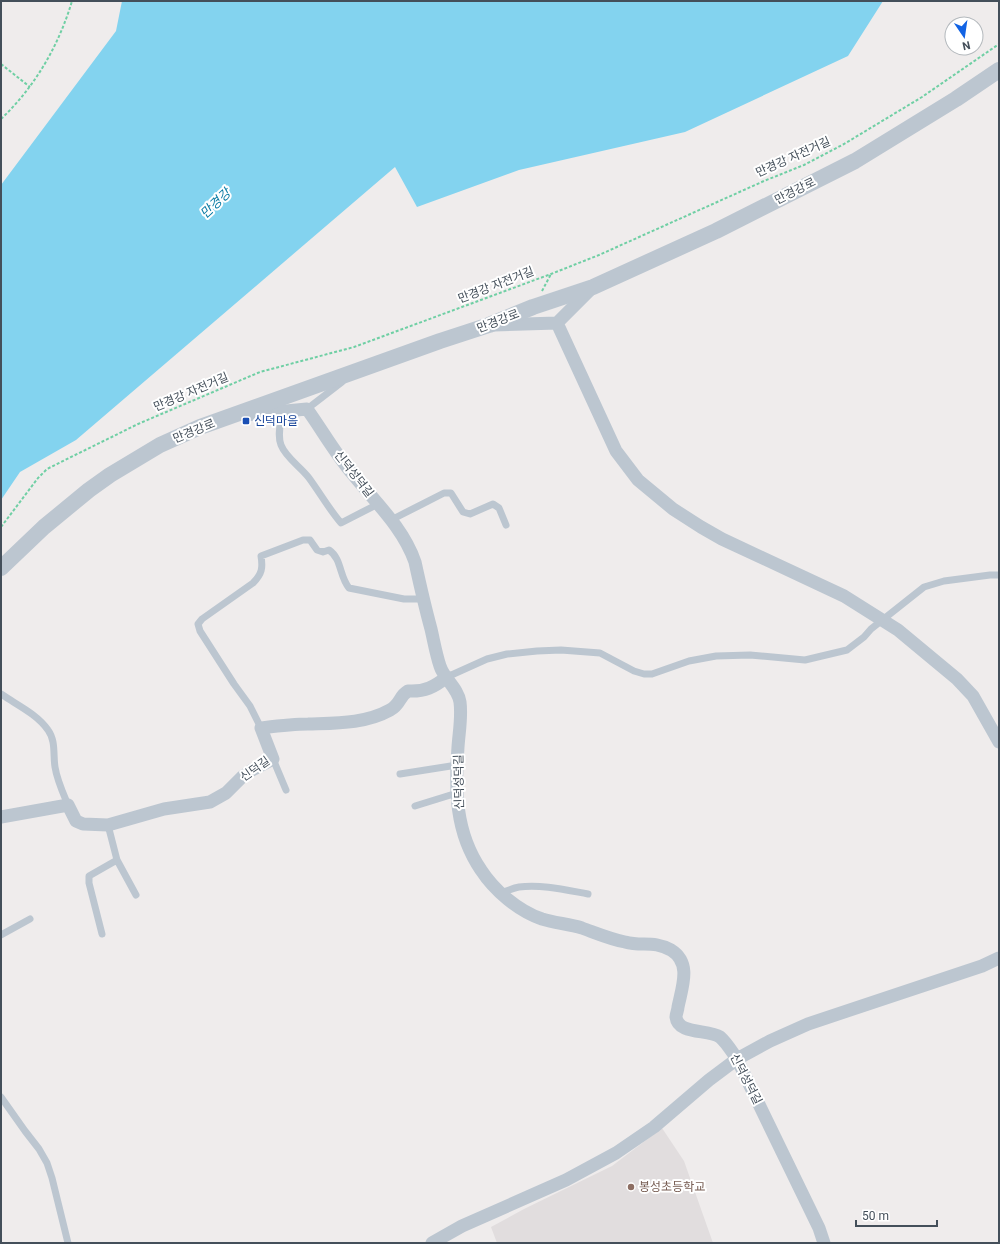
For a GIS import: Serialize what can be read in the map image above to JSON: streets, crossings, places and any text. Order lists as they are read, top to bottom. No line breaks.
{"streets":{"street":["만경강로","신덕성덕길","신덕길"],"path":["만경강 자전거길"]},"water":["만경강"],"places":{"transit":["신덕마을"],"other":["봉성초등학교"]},"scale_bar":"50 m","north":"bottom"}
